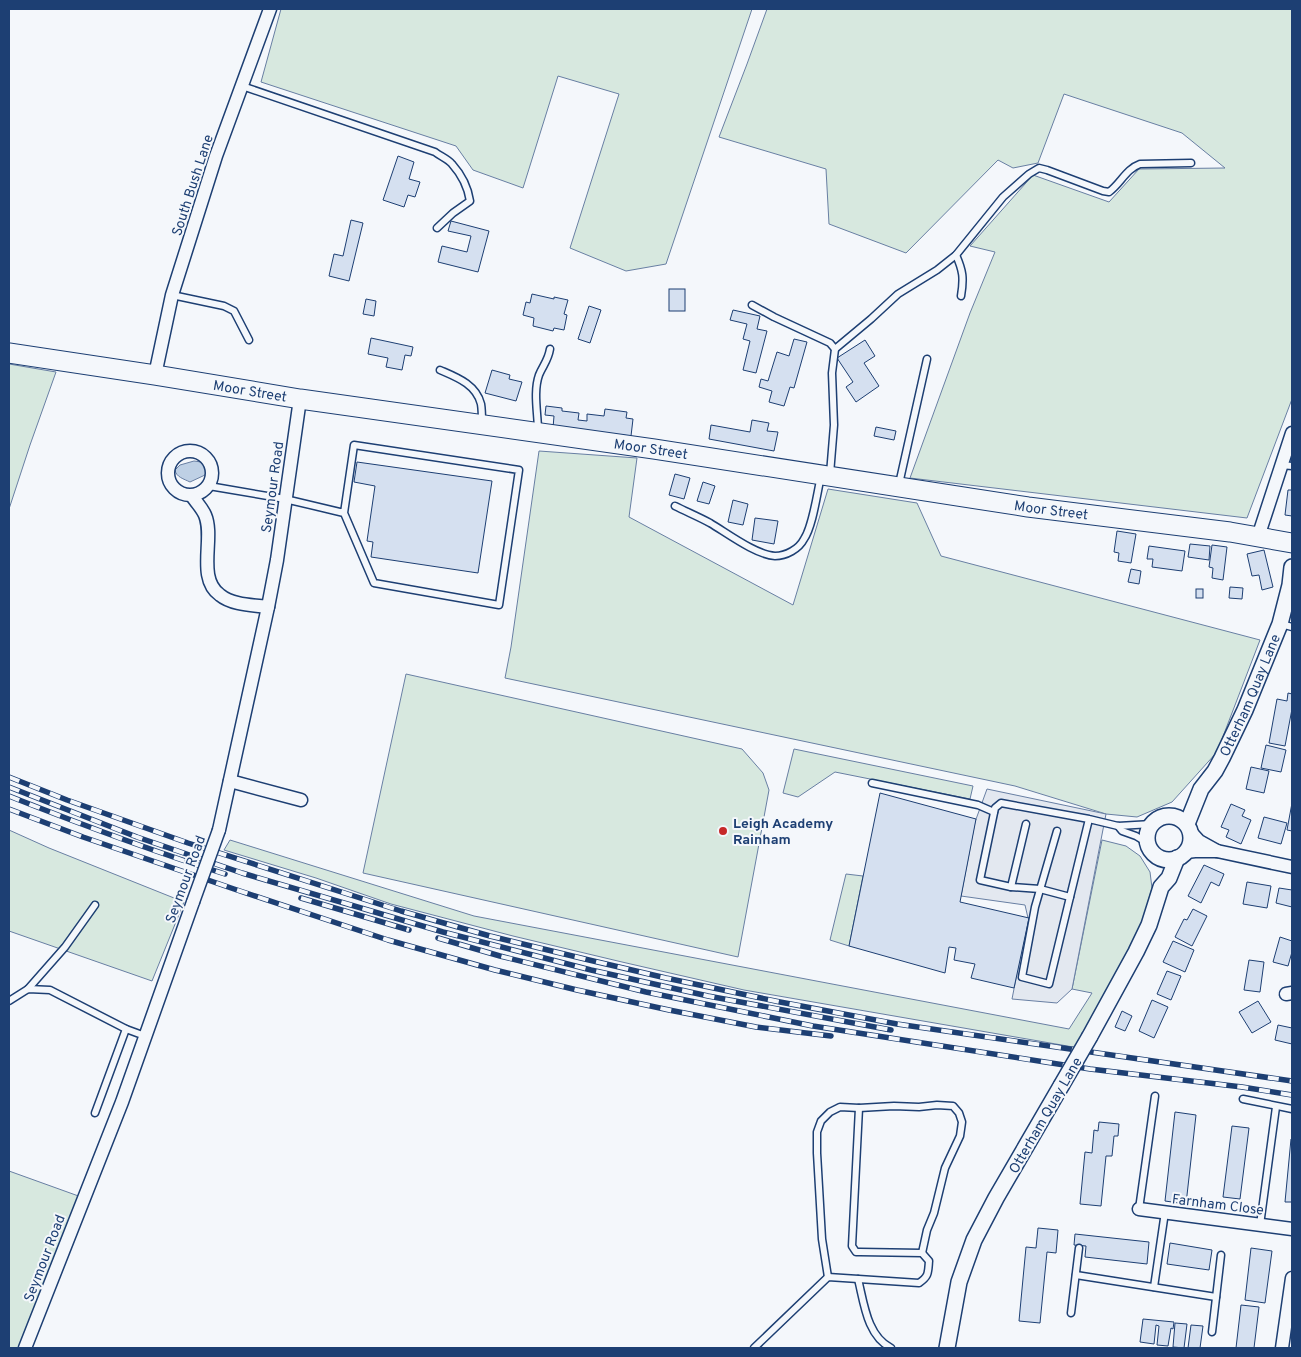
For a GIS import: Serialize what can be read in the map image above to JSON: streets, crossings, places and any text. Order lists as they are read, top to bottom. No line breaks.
{"streets":{"main road":["Moor Street"],"street":["South Bush Lane","Seymour Road","Otterham Quay Lane","Farnham Close"]},"crossings":[["South Bush Lane","Moor Street"],["Moor Street","Seymour Road"]],"places":["Leigh Academy Rainham"]}
